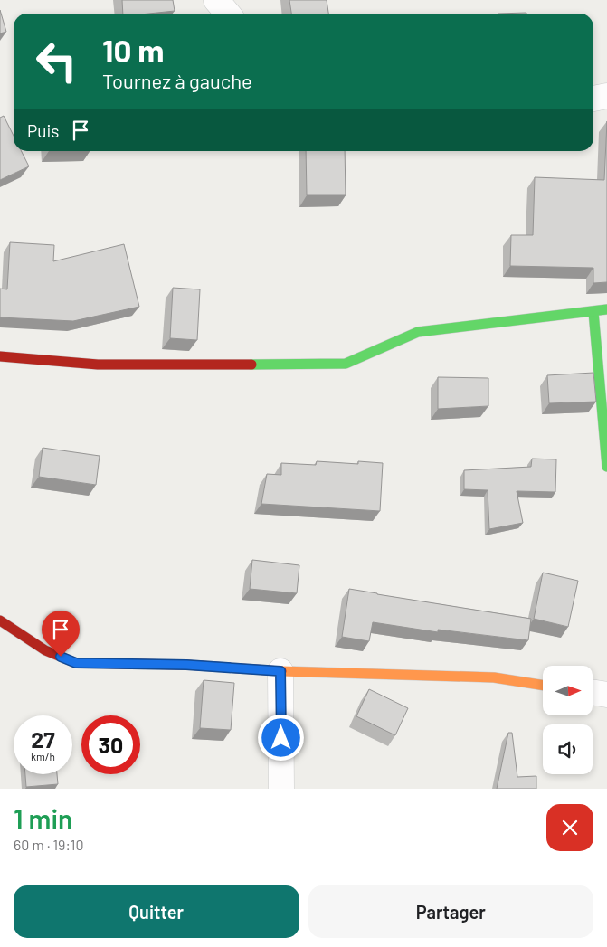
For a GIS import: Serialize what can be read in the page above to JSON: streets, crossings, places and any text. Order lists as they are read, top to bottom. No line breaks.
{"north":"right","page":{"turn":["10 m","Tournez à gauche"],"then":"Puis","speed":"27 km/h","limit":"30","heading":["1 min","60 m · 19:10"],"buttons":["Quitter","Partager"]}}
